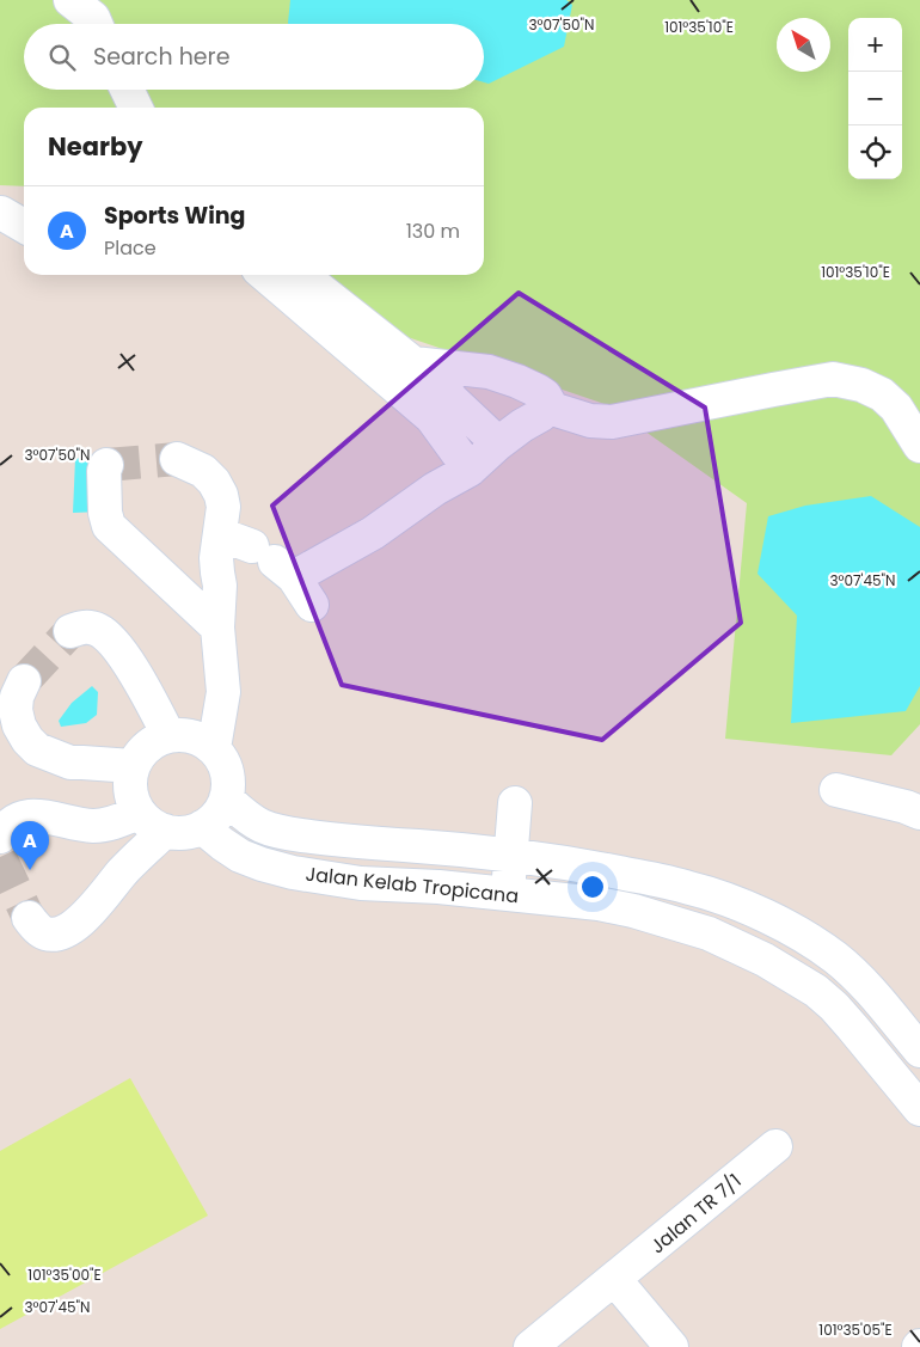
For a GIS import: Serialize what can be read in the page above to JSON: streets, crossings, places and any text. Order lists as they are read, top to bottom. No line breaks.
{"streets":{"street":["Jalan Kelab Tropicana","Jalan TR 7/1"]},"north":"top left","page":{"map_buttons":["+","−"],"search":"Search here","heading":"Nearby","list":[{"mark":"A","name":"Sports Wing","note":"Place","value":"130 m"}],"pins":"A"},"coordinates":["3°07'50\"N","101°35'10\"E","3°07'45\"N","101°35'00\"E","101°35'05\"E"]}
